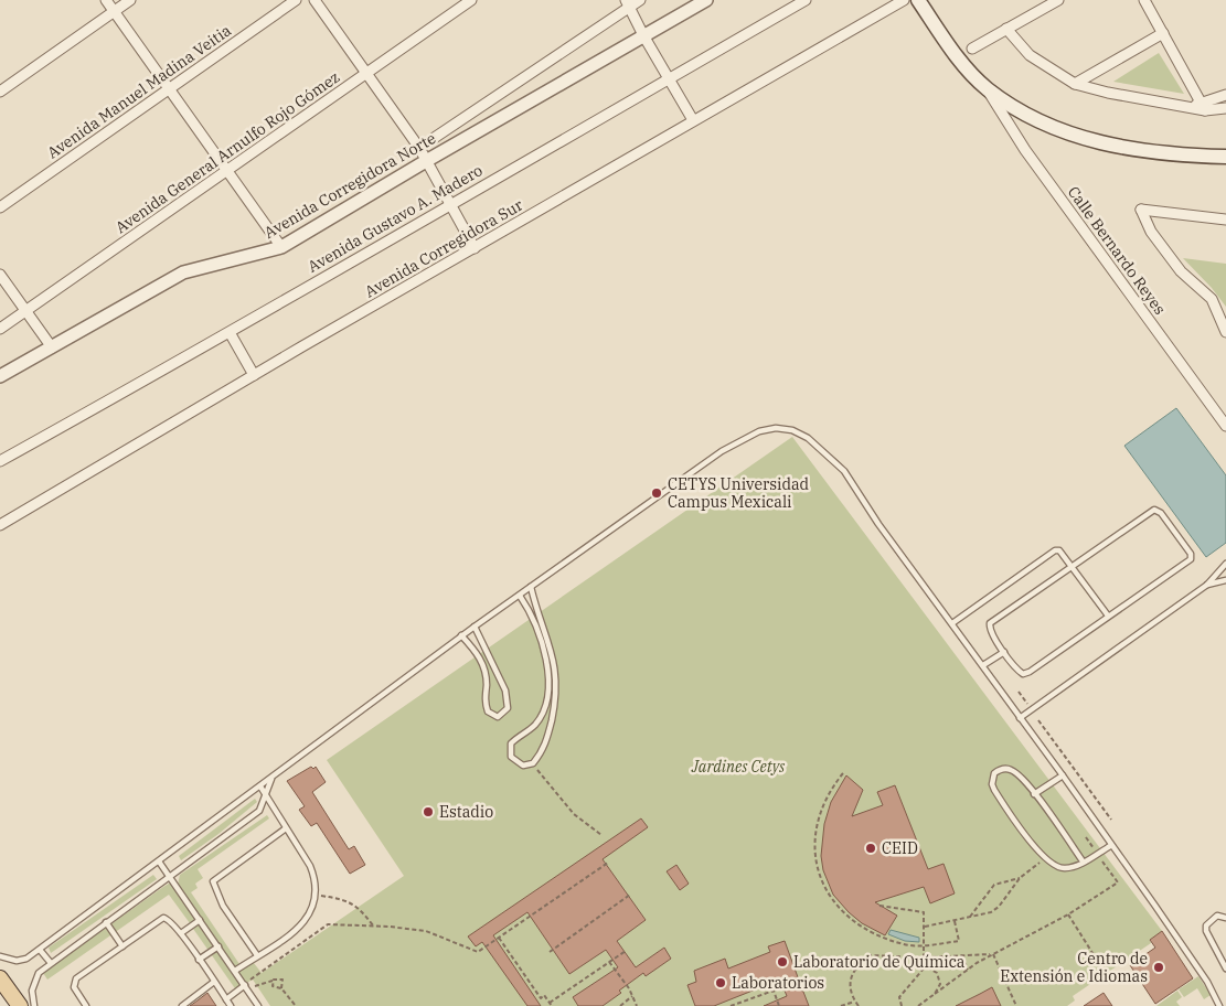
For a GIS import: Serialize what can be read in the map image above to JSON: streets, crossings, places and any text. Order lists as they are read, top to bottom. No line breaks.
{"streets":{"street":["Avenida Manuel Madina Veitia","Avenida General Arnulfo Rojo Gómez","Avenida Corregidora Norte","Avenida Gustavo A. Madero","Avenida Corregidora Sur","Calle Bernardo Reyes"]},"parks":["Jardines Cetys"],"places":["CETYS Universidad Campus Mexicali","Estadio","CEID","Laboratorio de Química","Centro de Extensión e Idiomas","Laboratorios"]}
